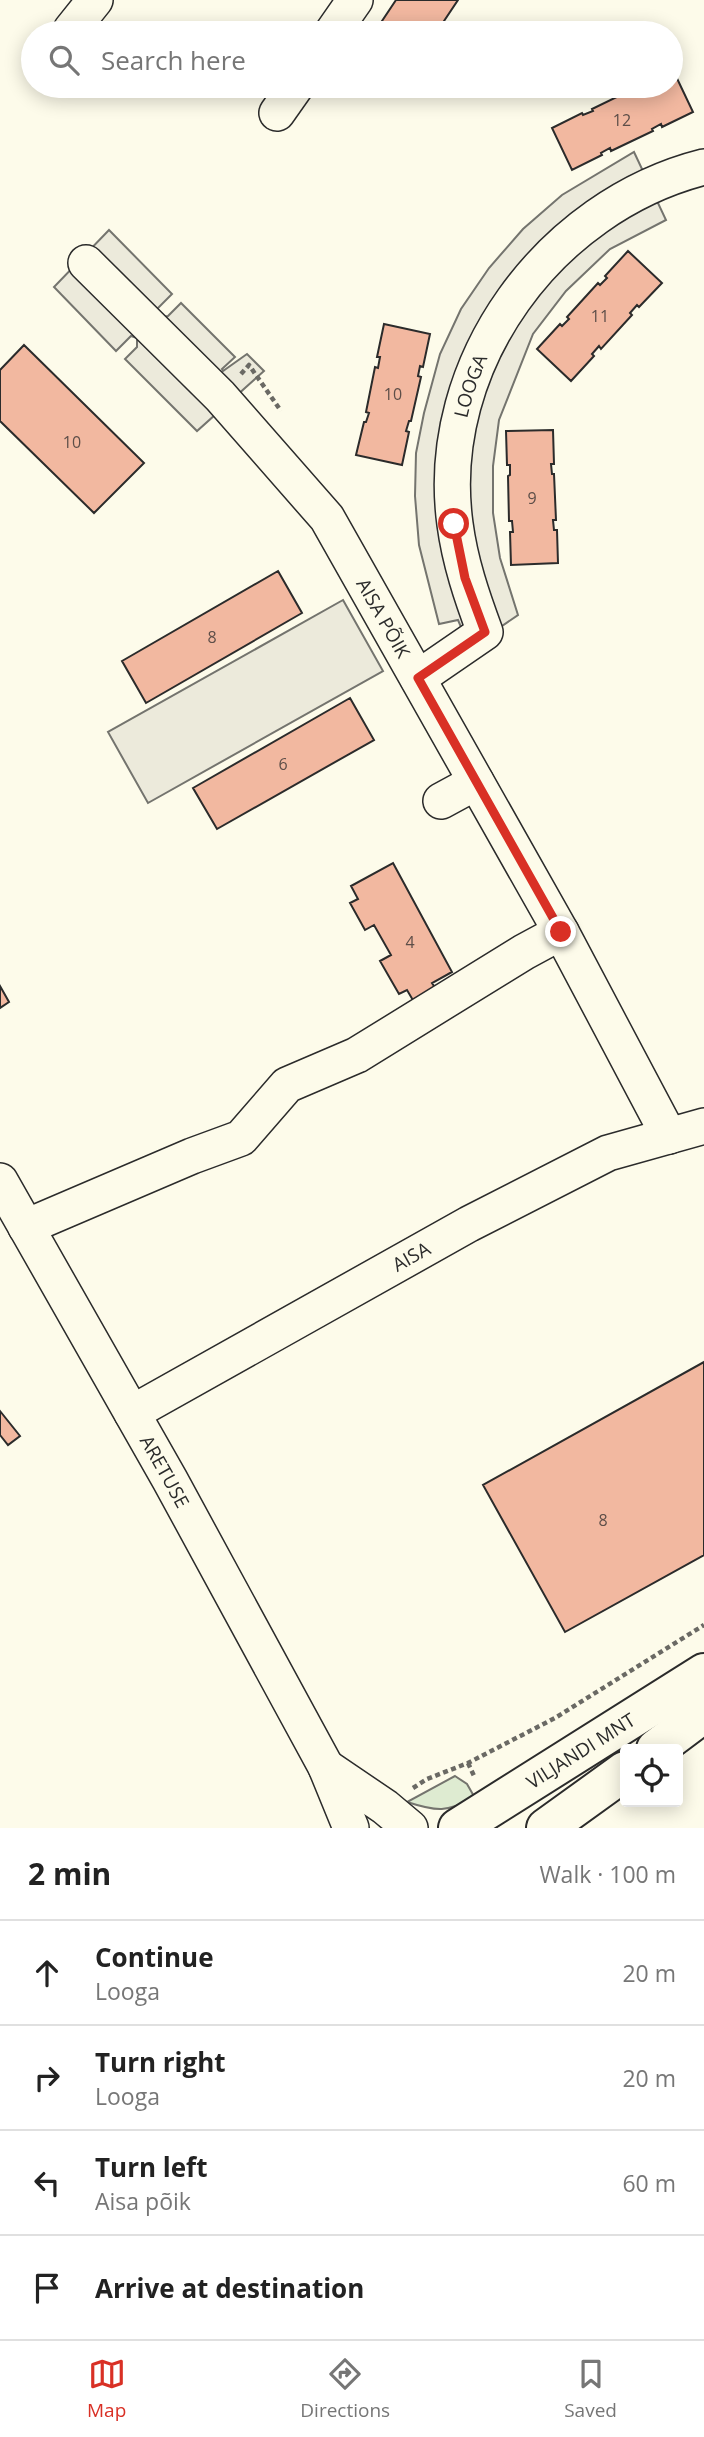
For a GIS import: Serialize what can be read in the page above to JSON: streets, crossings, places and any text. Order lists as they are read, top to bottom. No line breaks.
{"streets":{"main road":["VILJANDI MNT"],"street":["LOOGA","AISA PÕIK","AISA","ARETUSE"]},"crossings":[["LOOGA","AISA PÕIK"],["AISA PÕIK","AISA"],["AISA","ARETUSE"]],"house_numbers":["12","11","10","10","9","8","6","4","8"],"page":{"search":"Search here","heading":["2 min","Walk · 100 m"],"list":[["Continue","Looga","20 m"],["Turn right","Looga","20 m"],["Turn left","Aisa põik","60 m"],"Arrive at destination"],"nav":["Map","Directions","Saved"]}}
